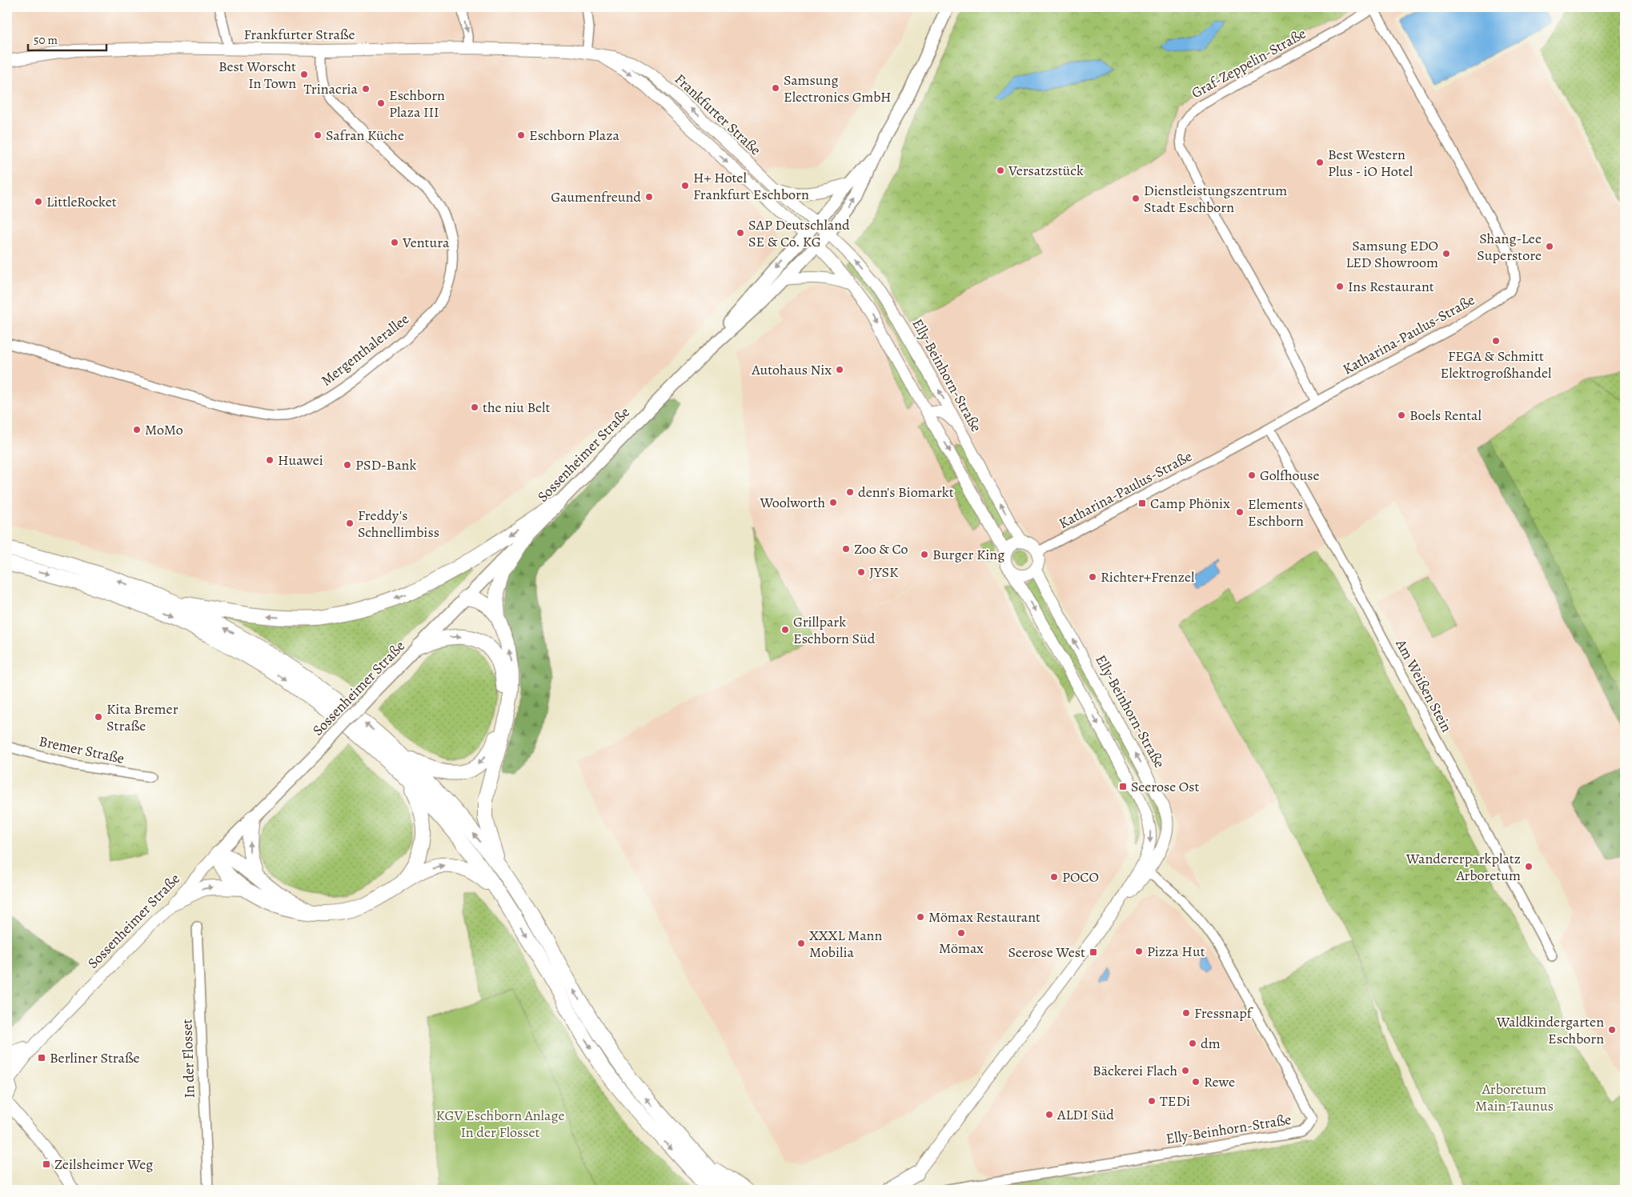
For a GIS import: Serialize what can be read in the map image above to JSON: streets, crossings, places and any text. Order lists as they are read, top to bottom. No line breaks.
{"streets":{"main road":["Sossenheimer Straße"],"street":["Frankfurter Straße","Graf-Zeppelin-Straße","Katharina-Paulus-Straße","Mergenthalerallee","Elly-Beinhorn-Straße","Am Weißen Stein","Bremer Straße","In der Flosset"]},"crossings":[["Frankfurter Straße","Mergenthalerallee"],["Frankfurter Straße","Elly-Beinhorn-Straße"],["Frankfurter Straße","Sossenheimer Straße"],["Graf-Zeppelin-Straße","Katharina-Paulus-Straße"],["Katharina-Paulus-Straße","Elly-Beinhorn-Straße"],["Katharina-Paulus-Straße","Am Weißen Stein"],["Elly-Beinhorn-Straße","Sossenheimer Straße"]],"parks":["Arboretum Main-Taunus","KGV Eschborn Anlage In der Flosset"],"places":{"other":["Best Worscht In Town","Samsung Electronics GmbH","Trinacria","Eschborn Plaza III","Safran Küche","Eschborn Plaza","Best Western Plus - iO Hotel","Versatzstück","H+ Hotel Frankfurt Eschborn","Gaumenfreund","Dienstleistungszentrum Stadt Eschborn","LittleRocket","SAP Deutschland SE & Co. KG","Ventura","Shang-Lee Superstore","Samsung EDO LED Showroom","Ins Restaurant","FEGA & Schmitt Elektrogroßhandel","Autohaus Nix","the niu Belt","Boels Rental","MoMo","Huawei","PSD-Bank","Golfhouse","denn's Biomarkt","Woolworth","Elements Eschborn","Freddy's Schnellimbiss","Zoo & Co","Burger King","JYSK","Richter+Frenzel","Grillpark Eschborn Süd","Kita Bremer Straße","Wandererparkplatz Arboretum","POCO","Mömax Restaurant","Mömax","XXXL Mann Mobilia","Pizza Hut","Fressnapf","Waldkindergarten Eschborn","dm","Bäckerei Flach","Rewe","TEDi","ALDI Süd"],"transit":["Camp Phönix","Seerose Ost","Seerose West","Berliner Straße","Zeilsheimer Weg"]},"scale_bar":"50 m"}
